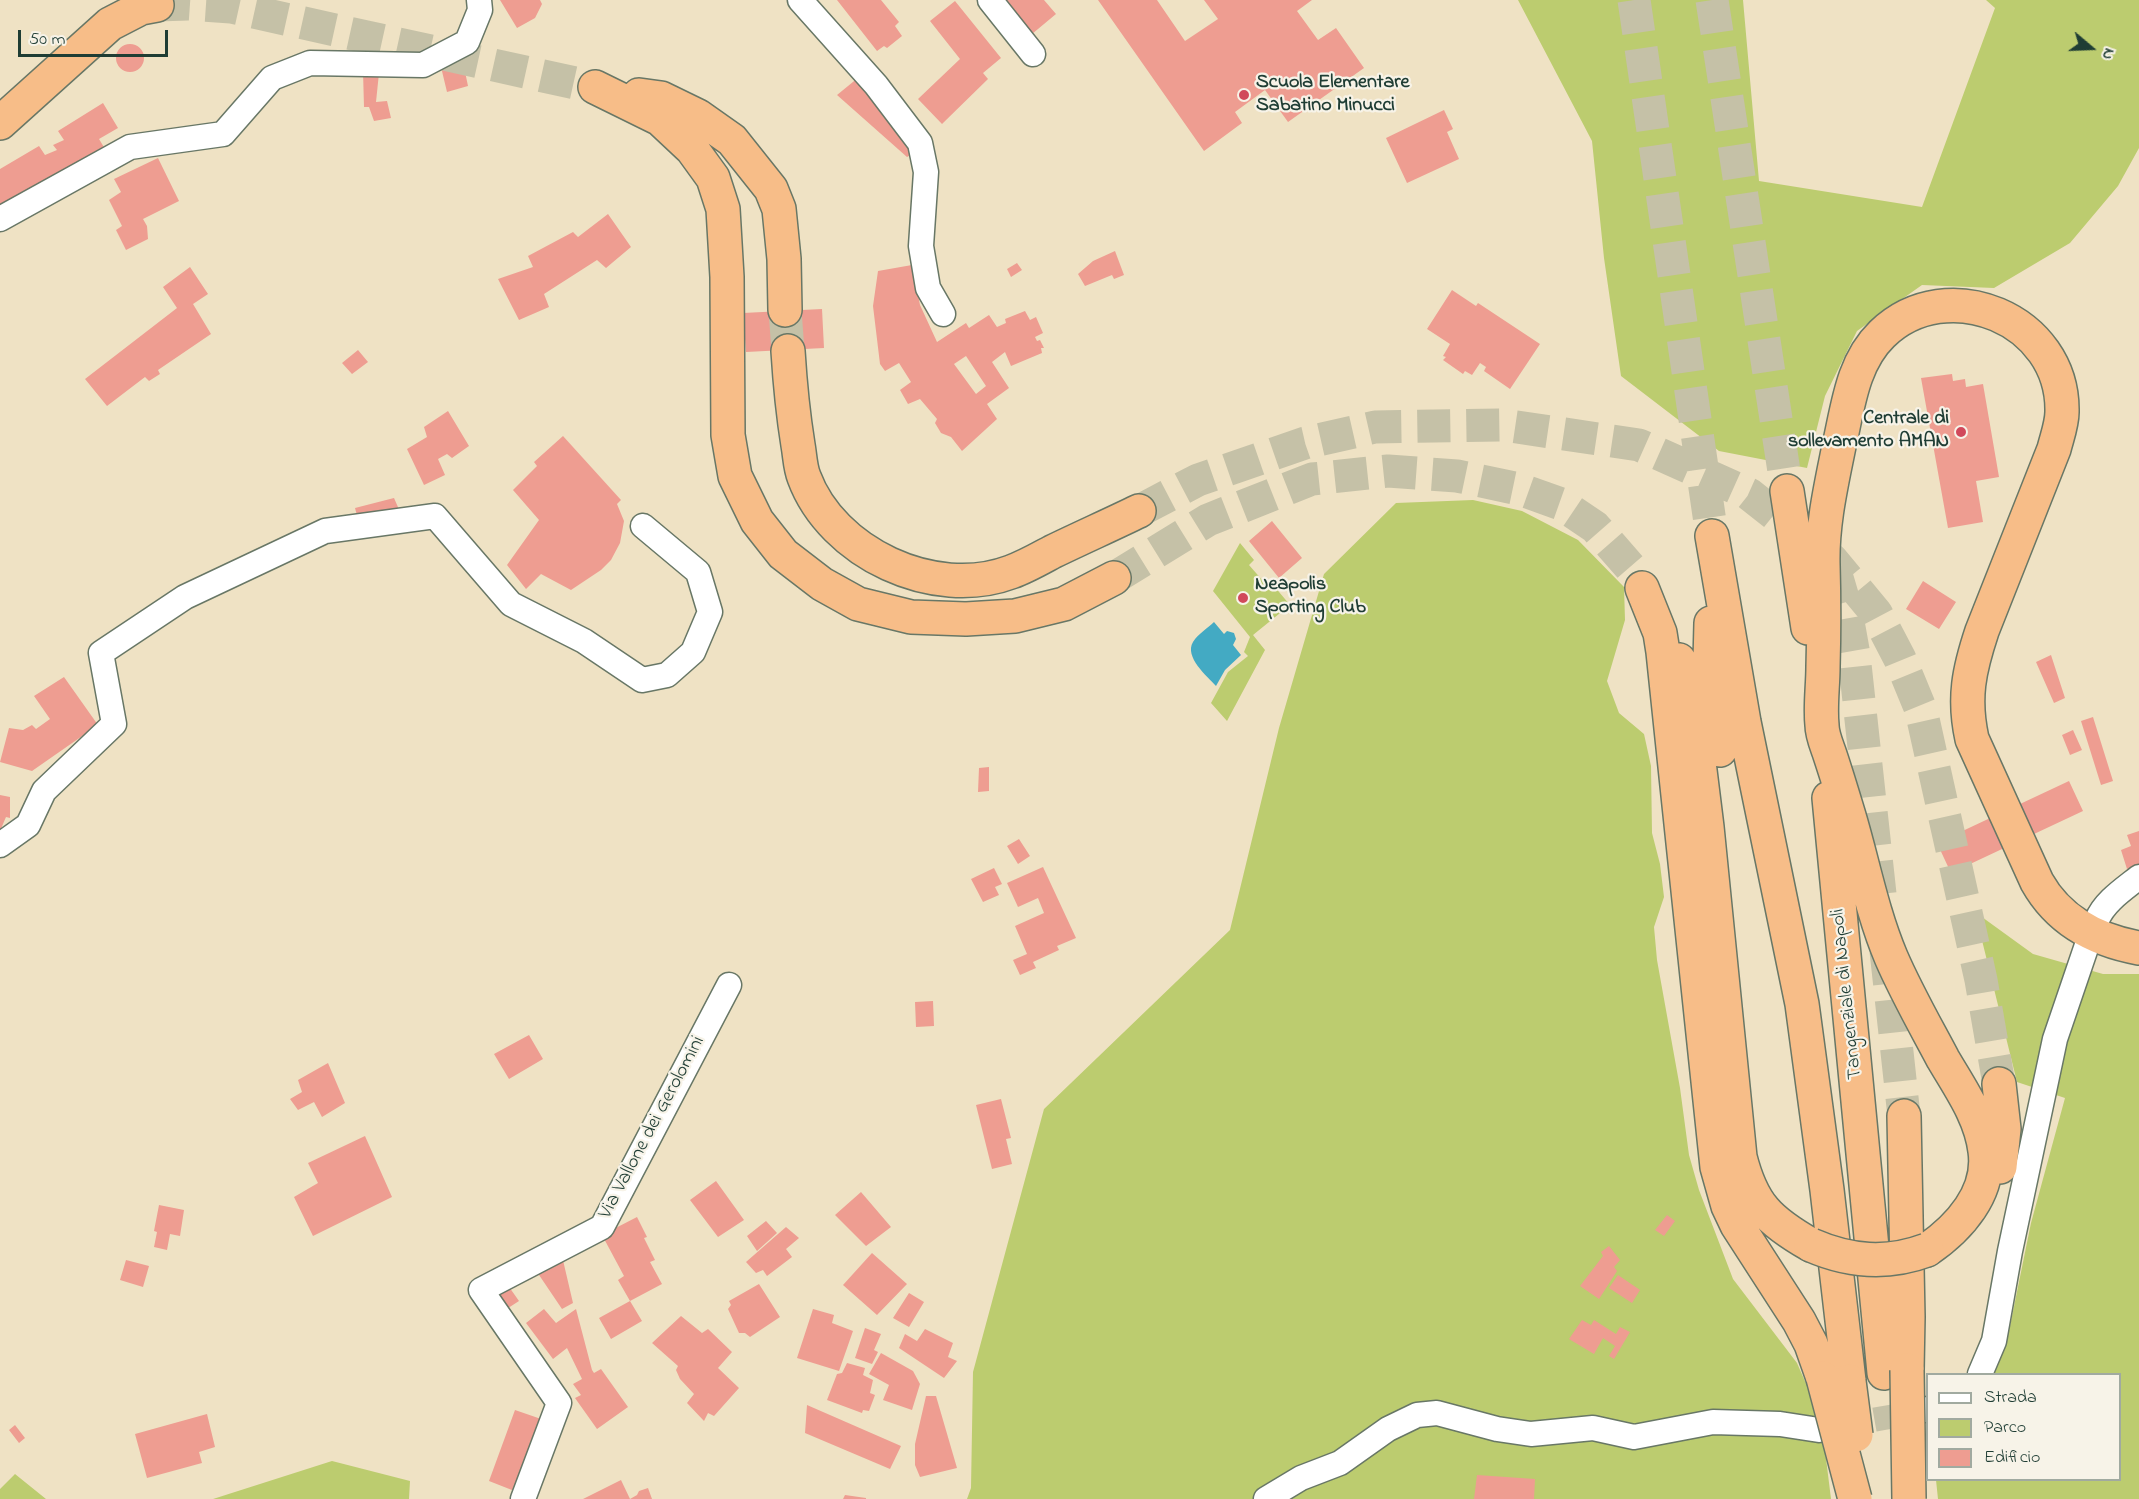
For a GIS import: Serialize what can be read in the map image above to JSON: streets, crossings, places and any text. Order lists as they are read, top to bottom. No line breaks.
{"streets":{"highway":["Tangenziale di Napoli"],"street":["Via Vallone dei Gerolomini"]},"places":["Scuola Elementare Sabatino Minucci","Centrale di sollevamento AMAN","Neapolis Sporting Club"],"legend":["Strada","Parco","Edificio"],"scale_bar":"50 m","north":"right"}
